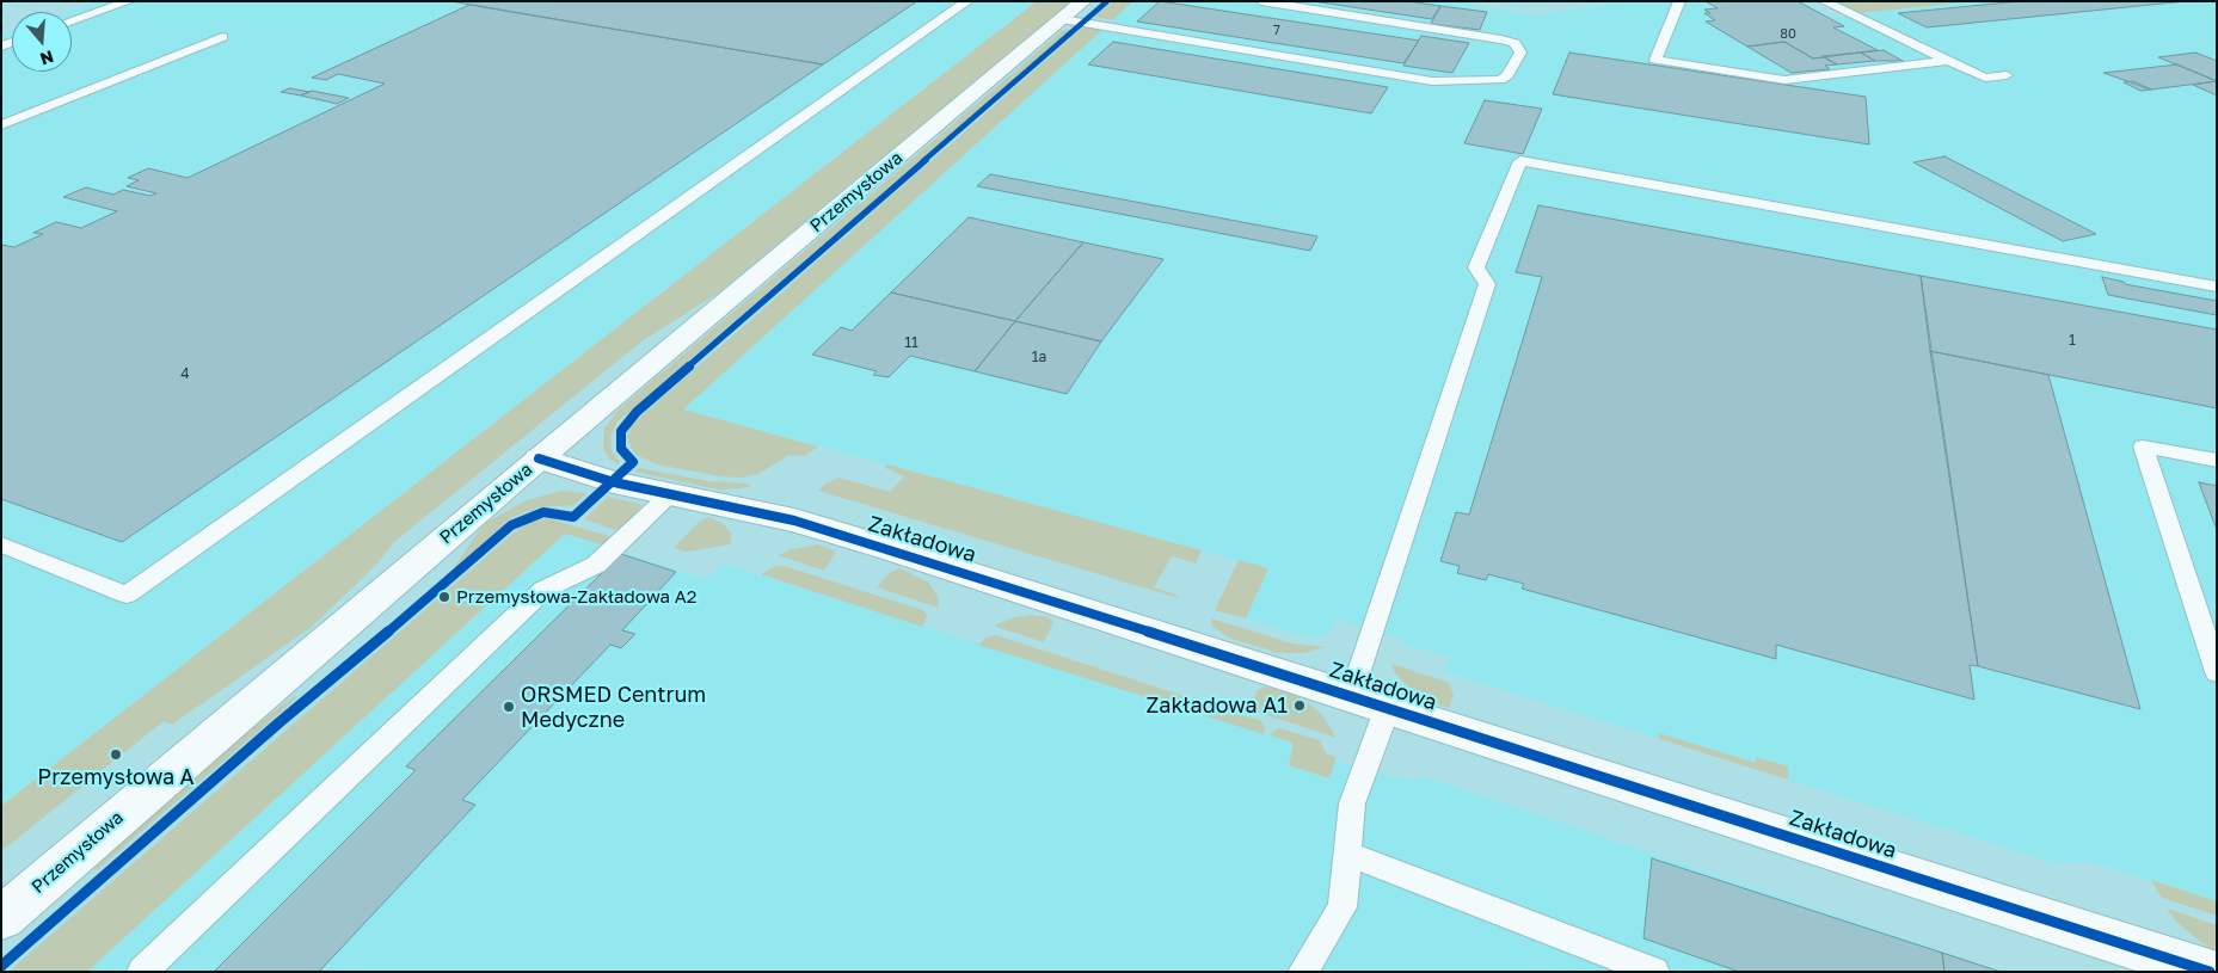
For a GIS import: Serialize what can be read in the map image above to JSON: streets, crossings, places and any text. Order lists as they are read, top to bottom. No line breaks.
{"streets":{"street":["Przemysłowa","Zakładowa"]},"crossings":[["Przemysłowa","Zakładowa"]],"places":["Przemysłowa-Zakładowa A2","Zakładowa A1","ORSMED Centrum Medyczne","Przemysłowa A"],"house_numbers":["7","80","1","11","1a","4"],"north":"bottom"}
